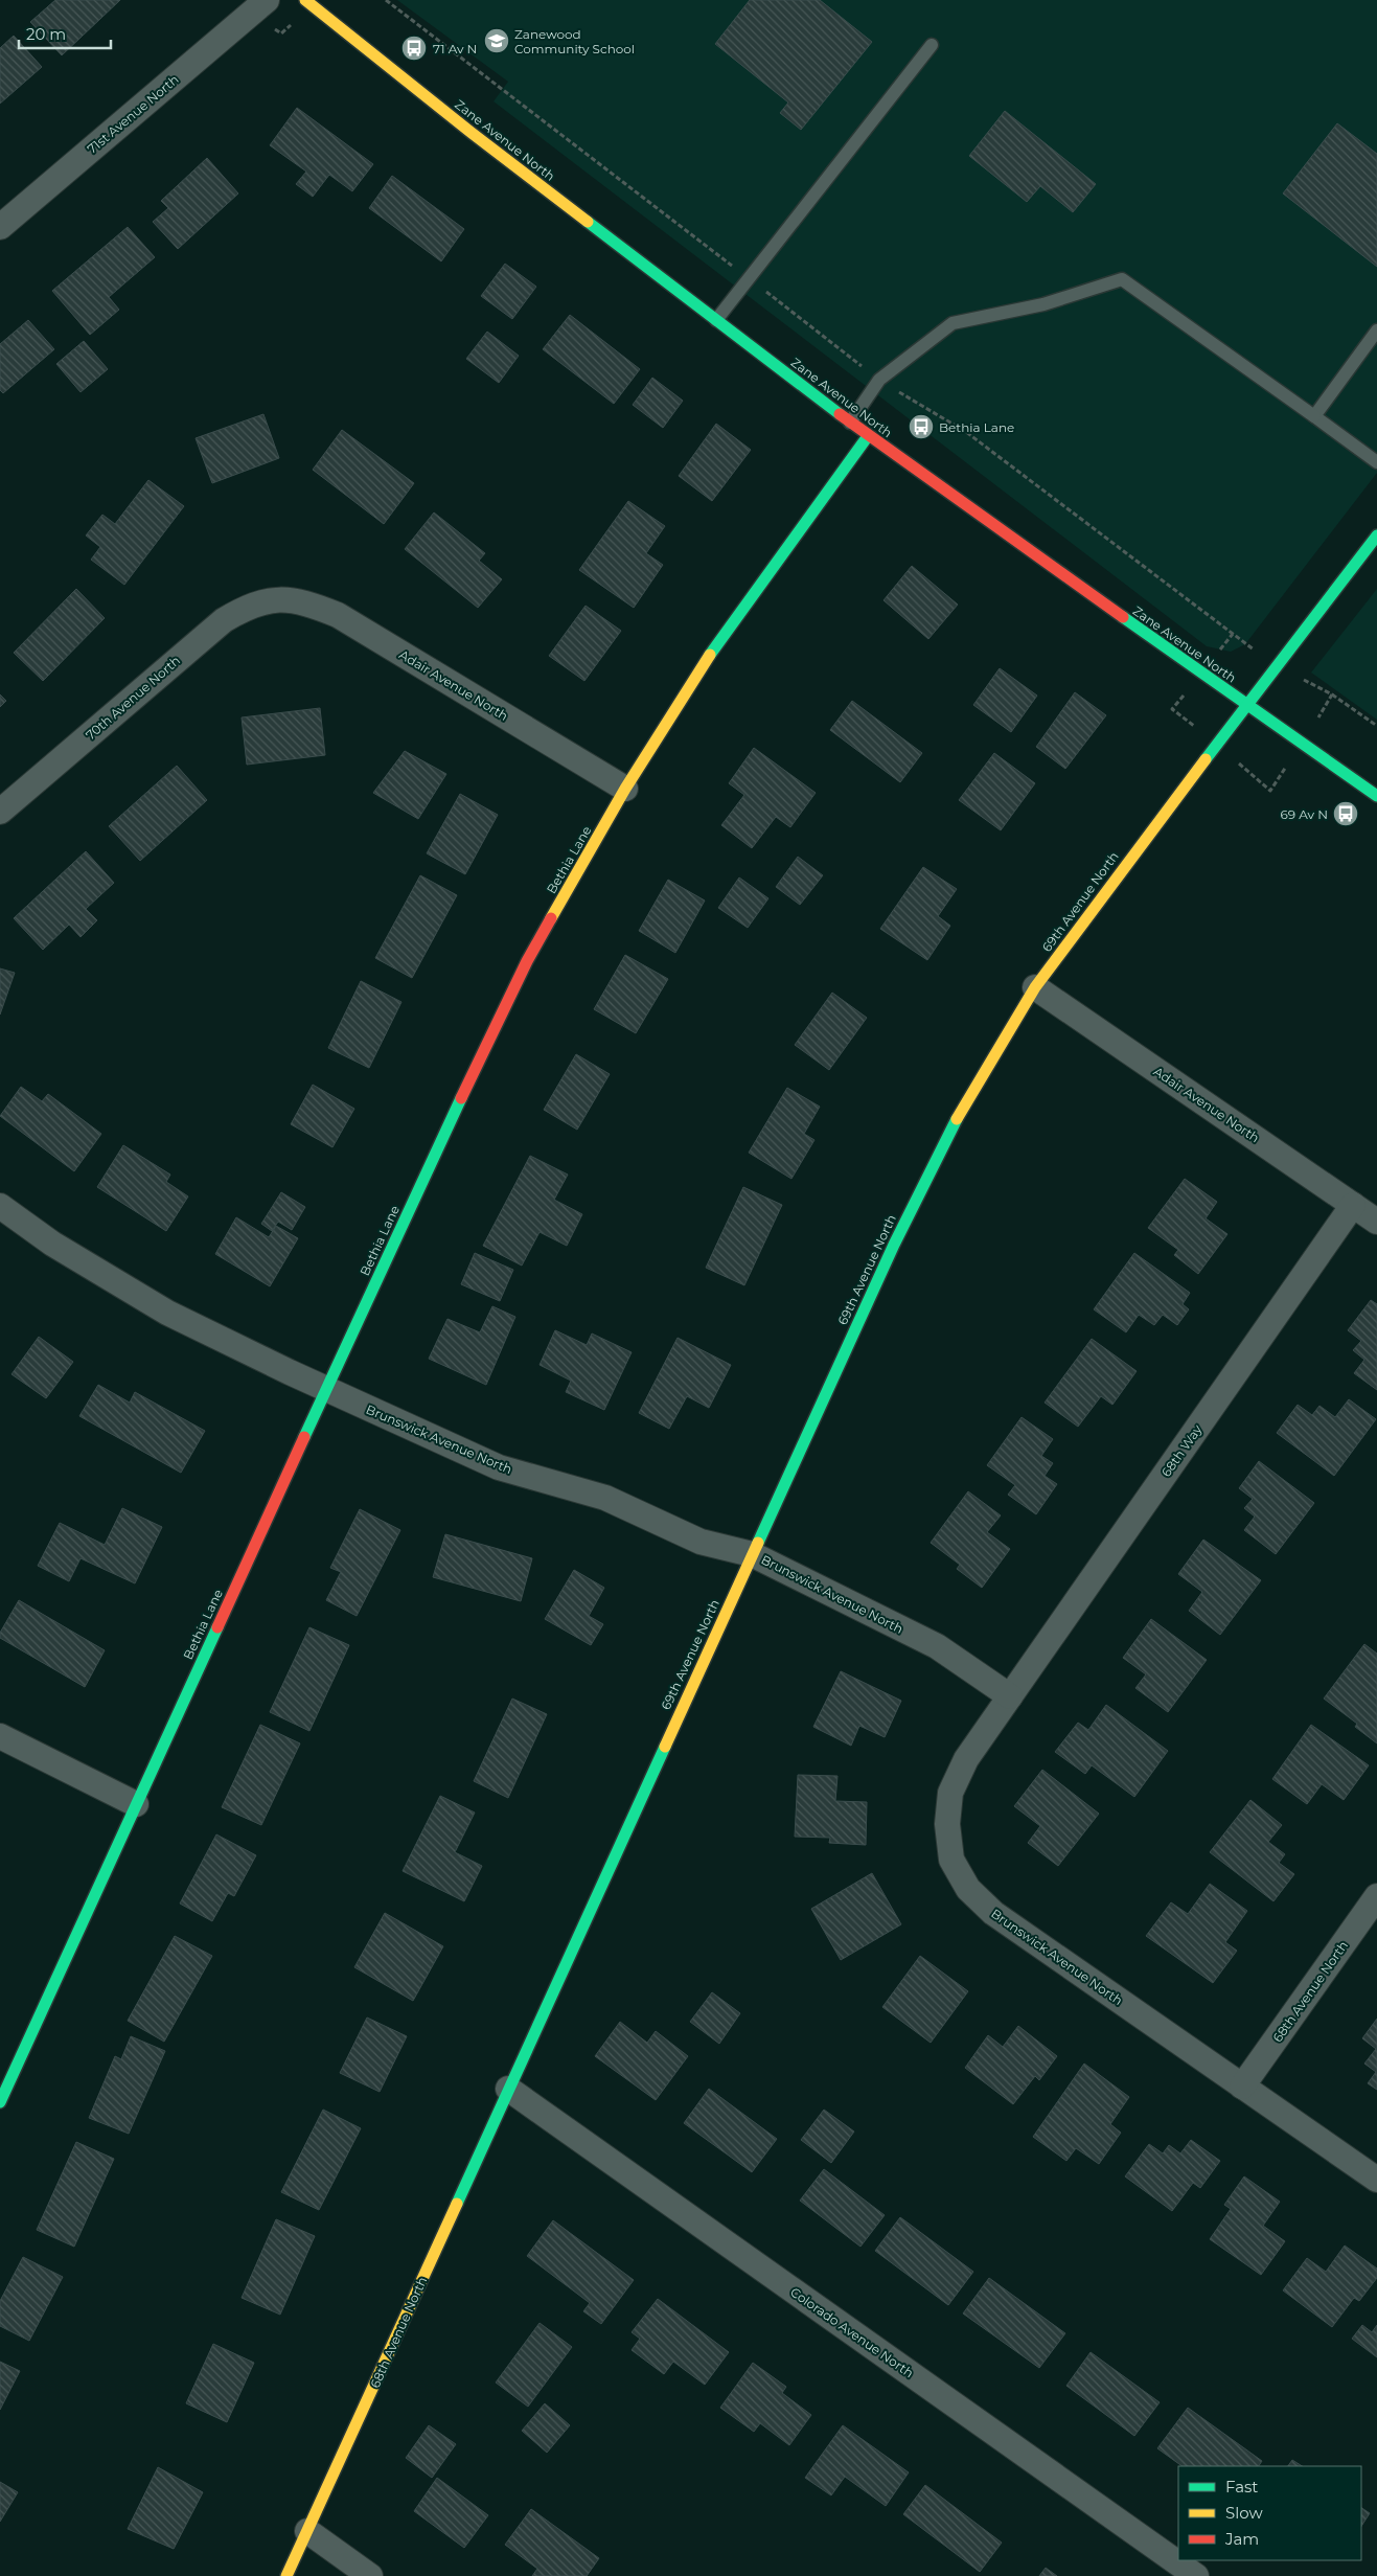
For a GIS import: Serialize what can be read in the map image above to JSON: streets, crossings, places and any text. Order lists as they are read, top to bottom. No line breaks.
{"streets":{"street":["71st Avenue North","Zane Avenue North","Adair Avenue North","70th Avenue North","Bethia Lane","69th Avenue North","Brunswick Avenue North","68th Way","68th Avenue North","Colorado Avenue North"]},"crossings":[["Zane Avenue North","Bethia Lane"],["Zane Avenue North","69th Avenue North"],["Adair Avenue North","70th Avenue North"],["Adair Avenue North","Bethia Lane"],["Adair Avenue North","69th Avenue North"],["Adair Avenue North","68th Way"],["Bethia Lane","Brunswick Avenue North"],["69th Avenue North","Brunswick Avenue North"],["69th Avenue North","68th Avenue North"],["69th Avenue North","Colorado Avenue North"],["Brunswick Avenue North","68th Way"],["Brunswick Avenue North","68th Avenue North"],["68th Avenue North","Colorado Avenue North"]],"places":{"school or university":["Zanewood Community School"],"bus stop":["71 Av N","Bethia Lane","69 Av N"]},"legend":["Fast","Slow","Jam"],"scale_bar":"20 m"}
